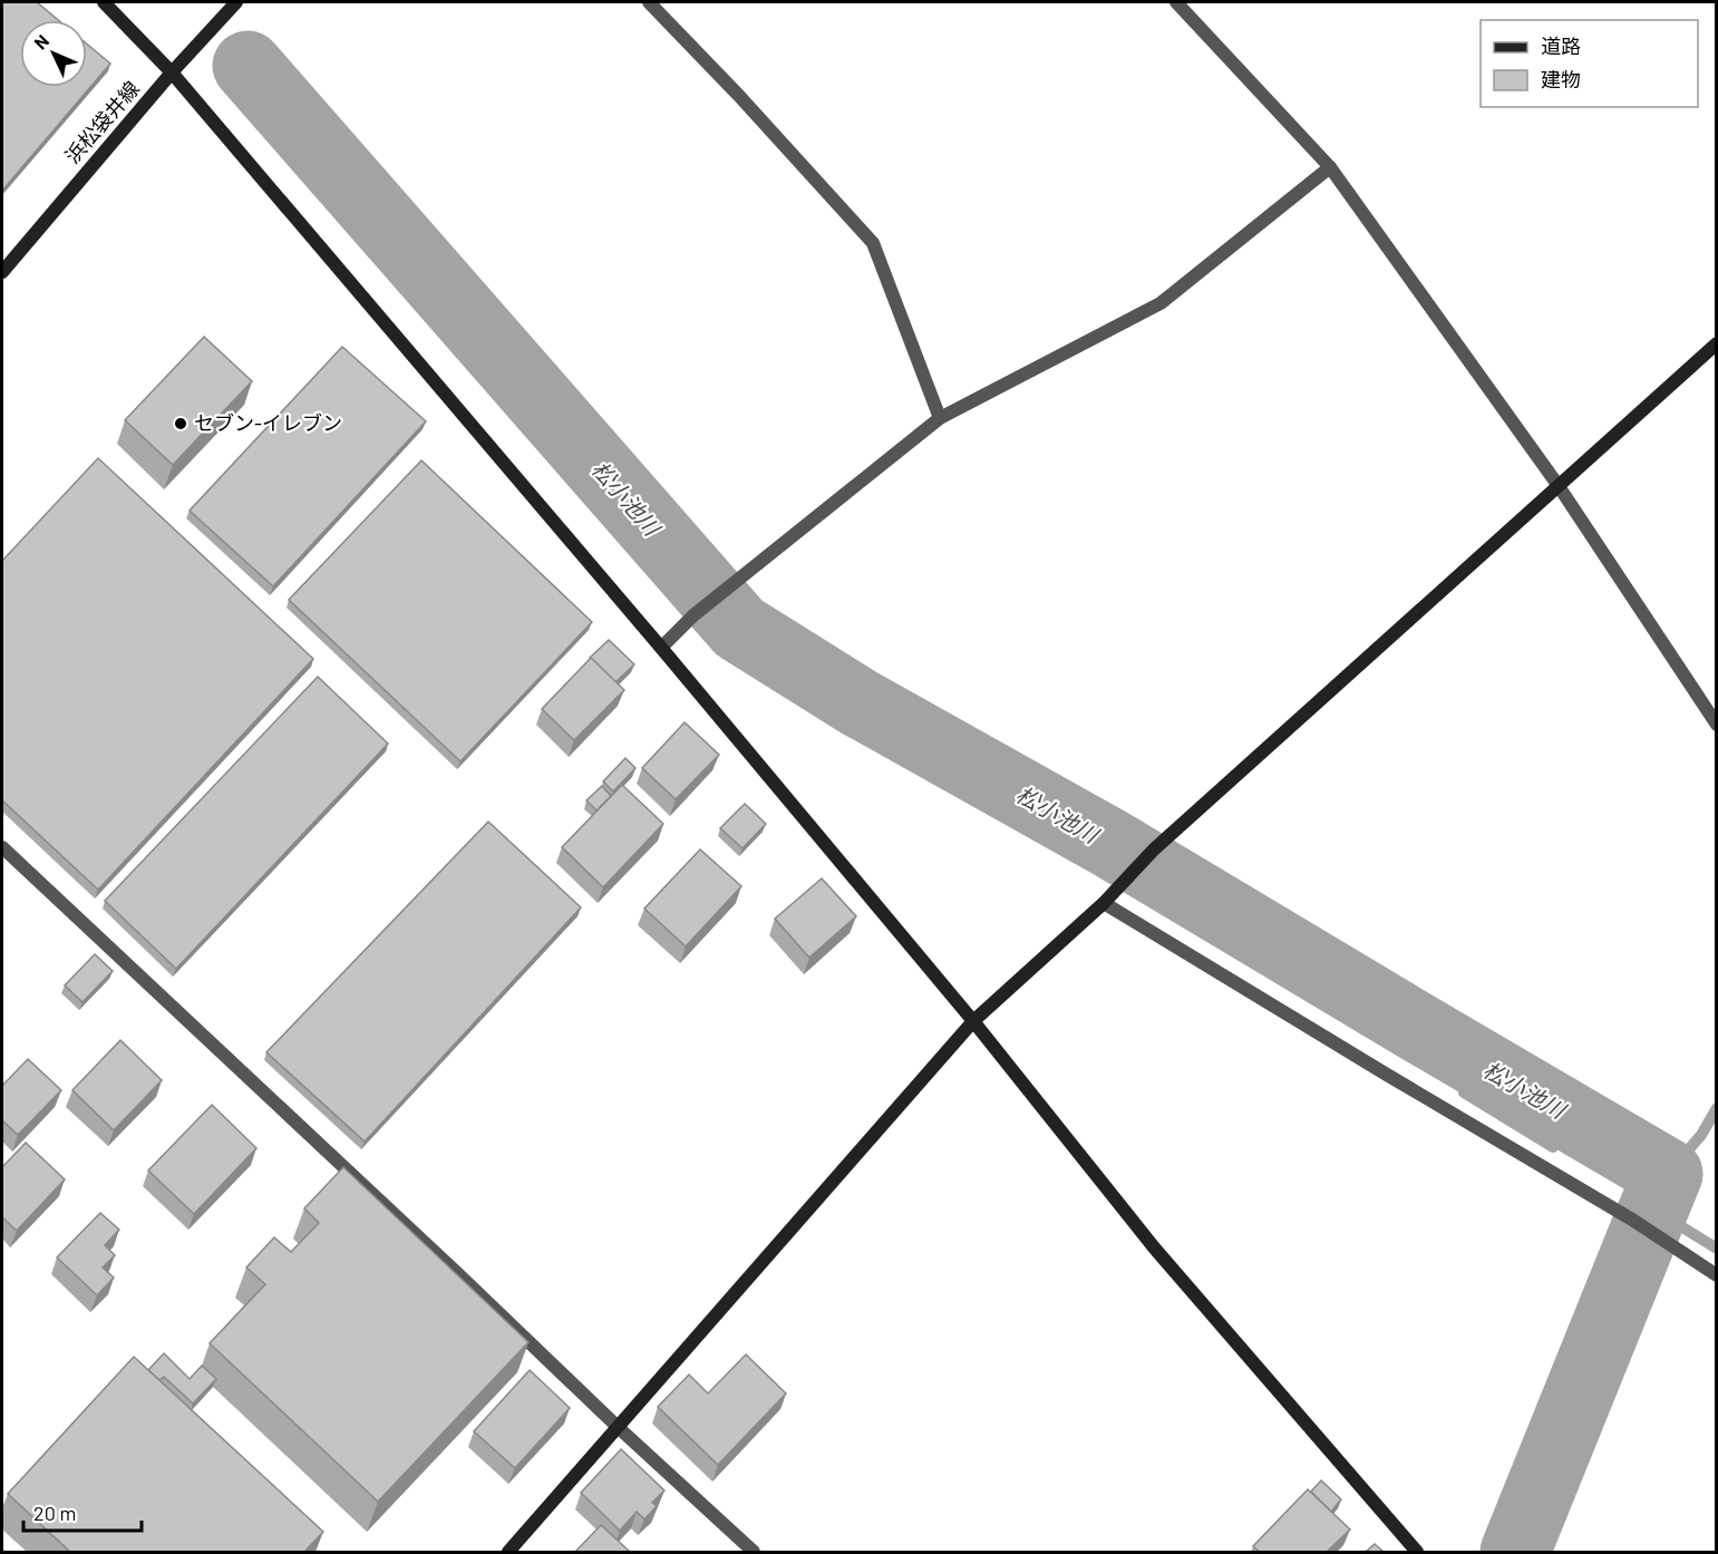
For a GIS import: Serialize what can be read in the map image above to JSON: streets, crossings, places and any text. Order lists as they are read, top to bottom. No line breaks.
{"streets":{"street":["浜松袋井線"]},"water":["松小池川"],"places":["セブン-イレブン"],"legend":["道路","建物"],"scale_bar":"20 m","north":"top left"}
